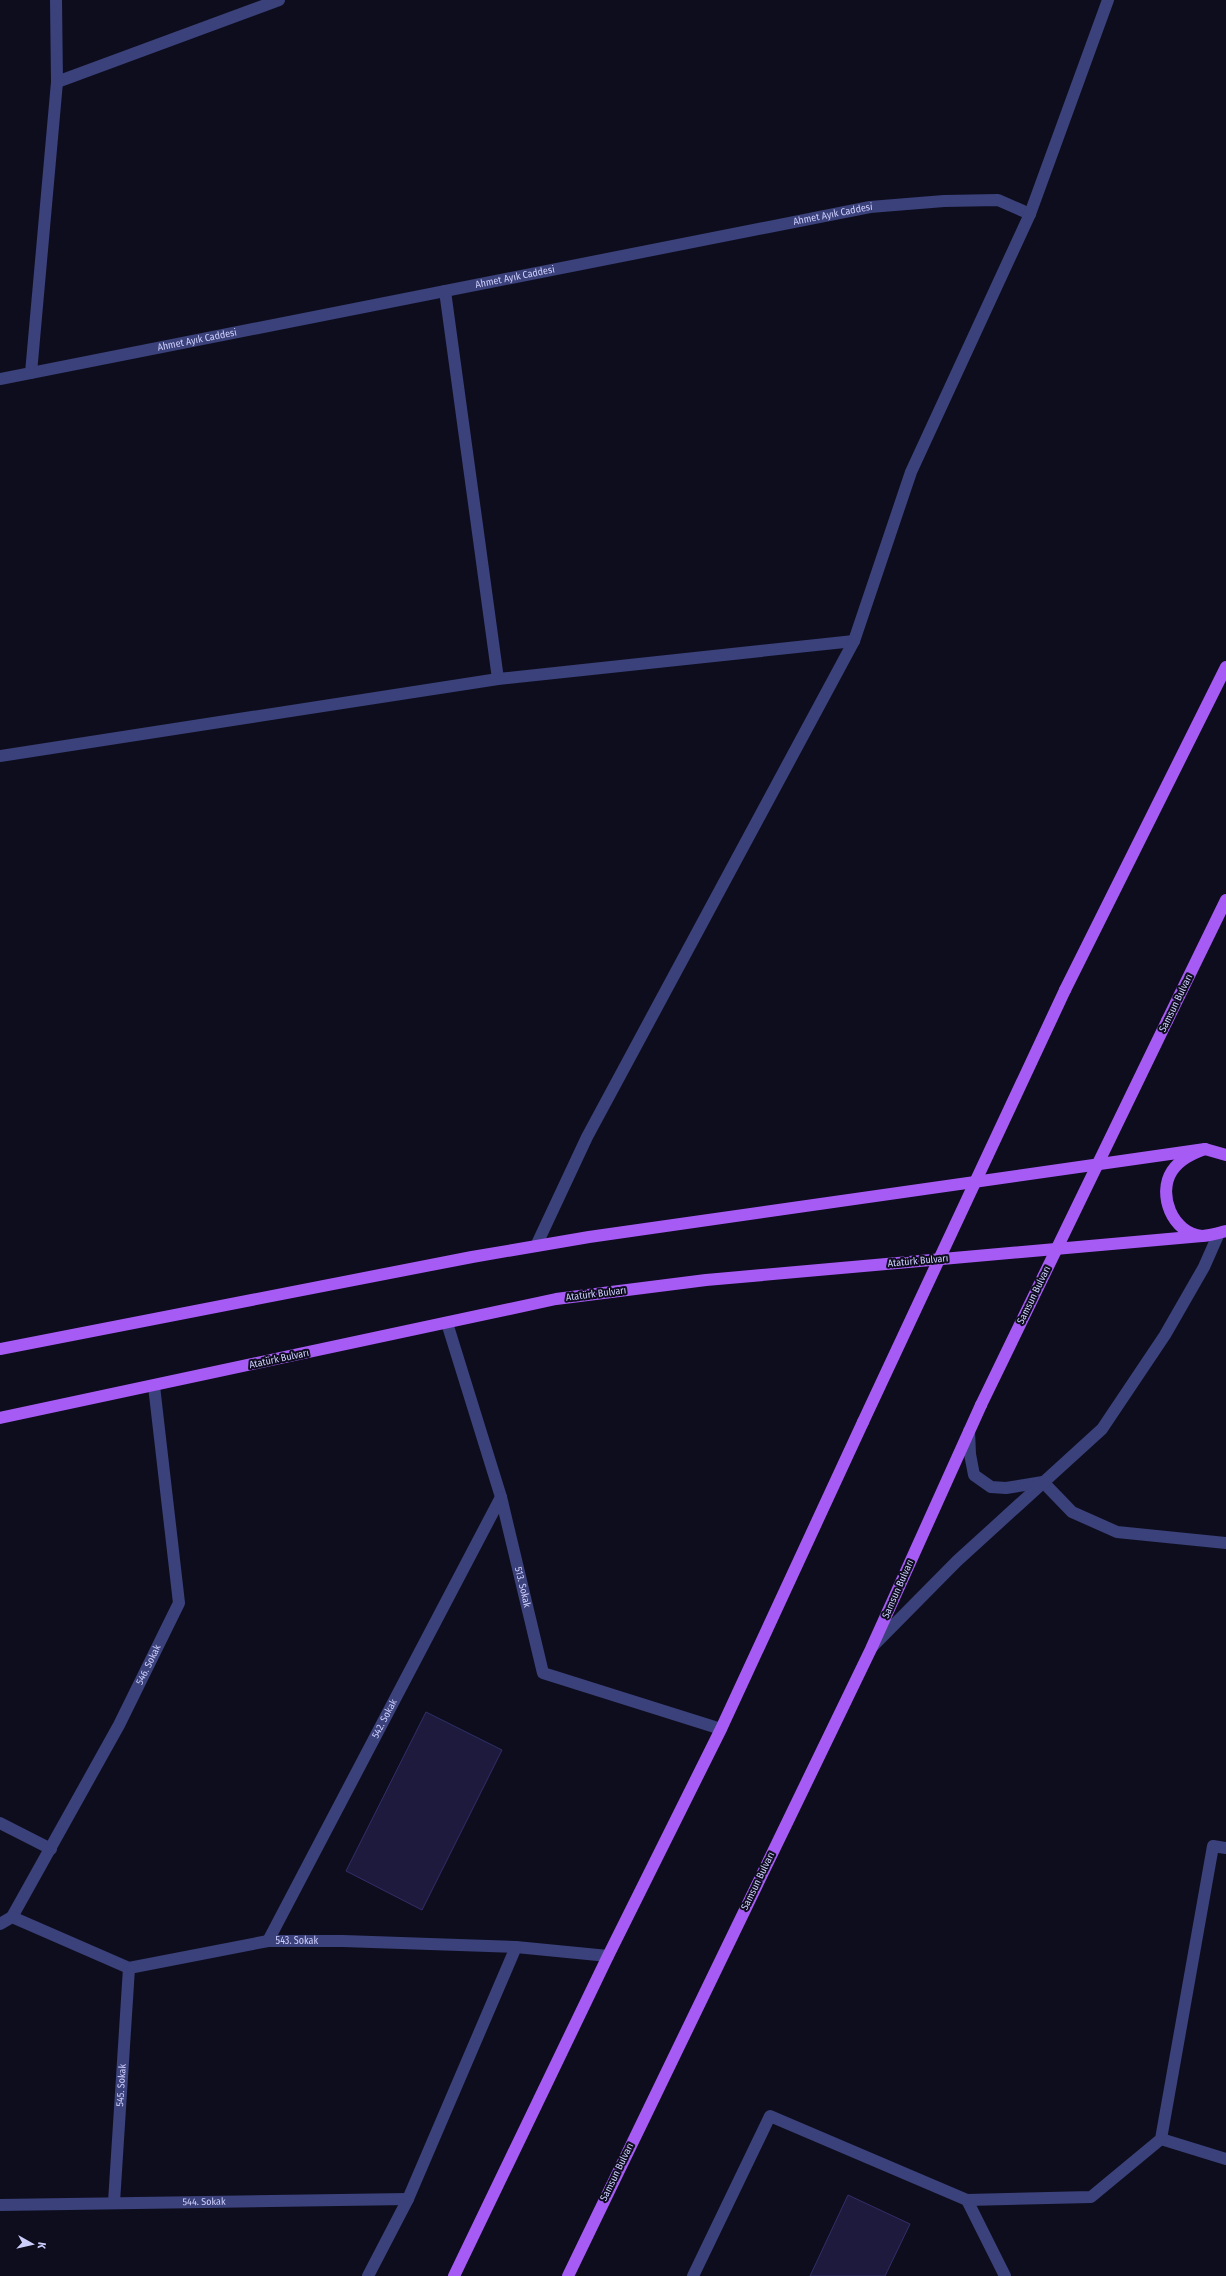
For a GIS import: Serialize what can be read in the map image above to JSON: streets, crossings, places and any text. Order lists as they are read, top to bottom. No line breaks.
{"streets":{"main road":["Samsun Bulvarı","Atatürk Bulvarı"],"street":["Ahmet Ayık Caddesi","513. Sokak","546. Sokak","542. Sokak","543. Sokak","545. Sokak","544. Sokak"]},"crossings":[["Atatürk Bulvarı","513. Sokak"],["Atatürk Bulvarı","546. Sokak"],["513. Sokak","542. Sokak"],["542. Sokak","543. Sokak"],["543. Sokak","545. Sokak"],["545. Sokak","544. Sokak"]],"north":"right"}
